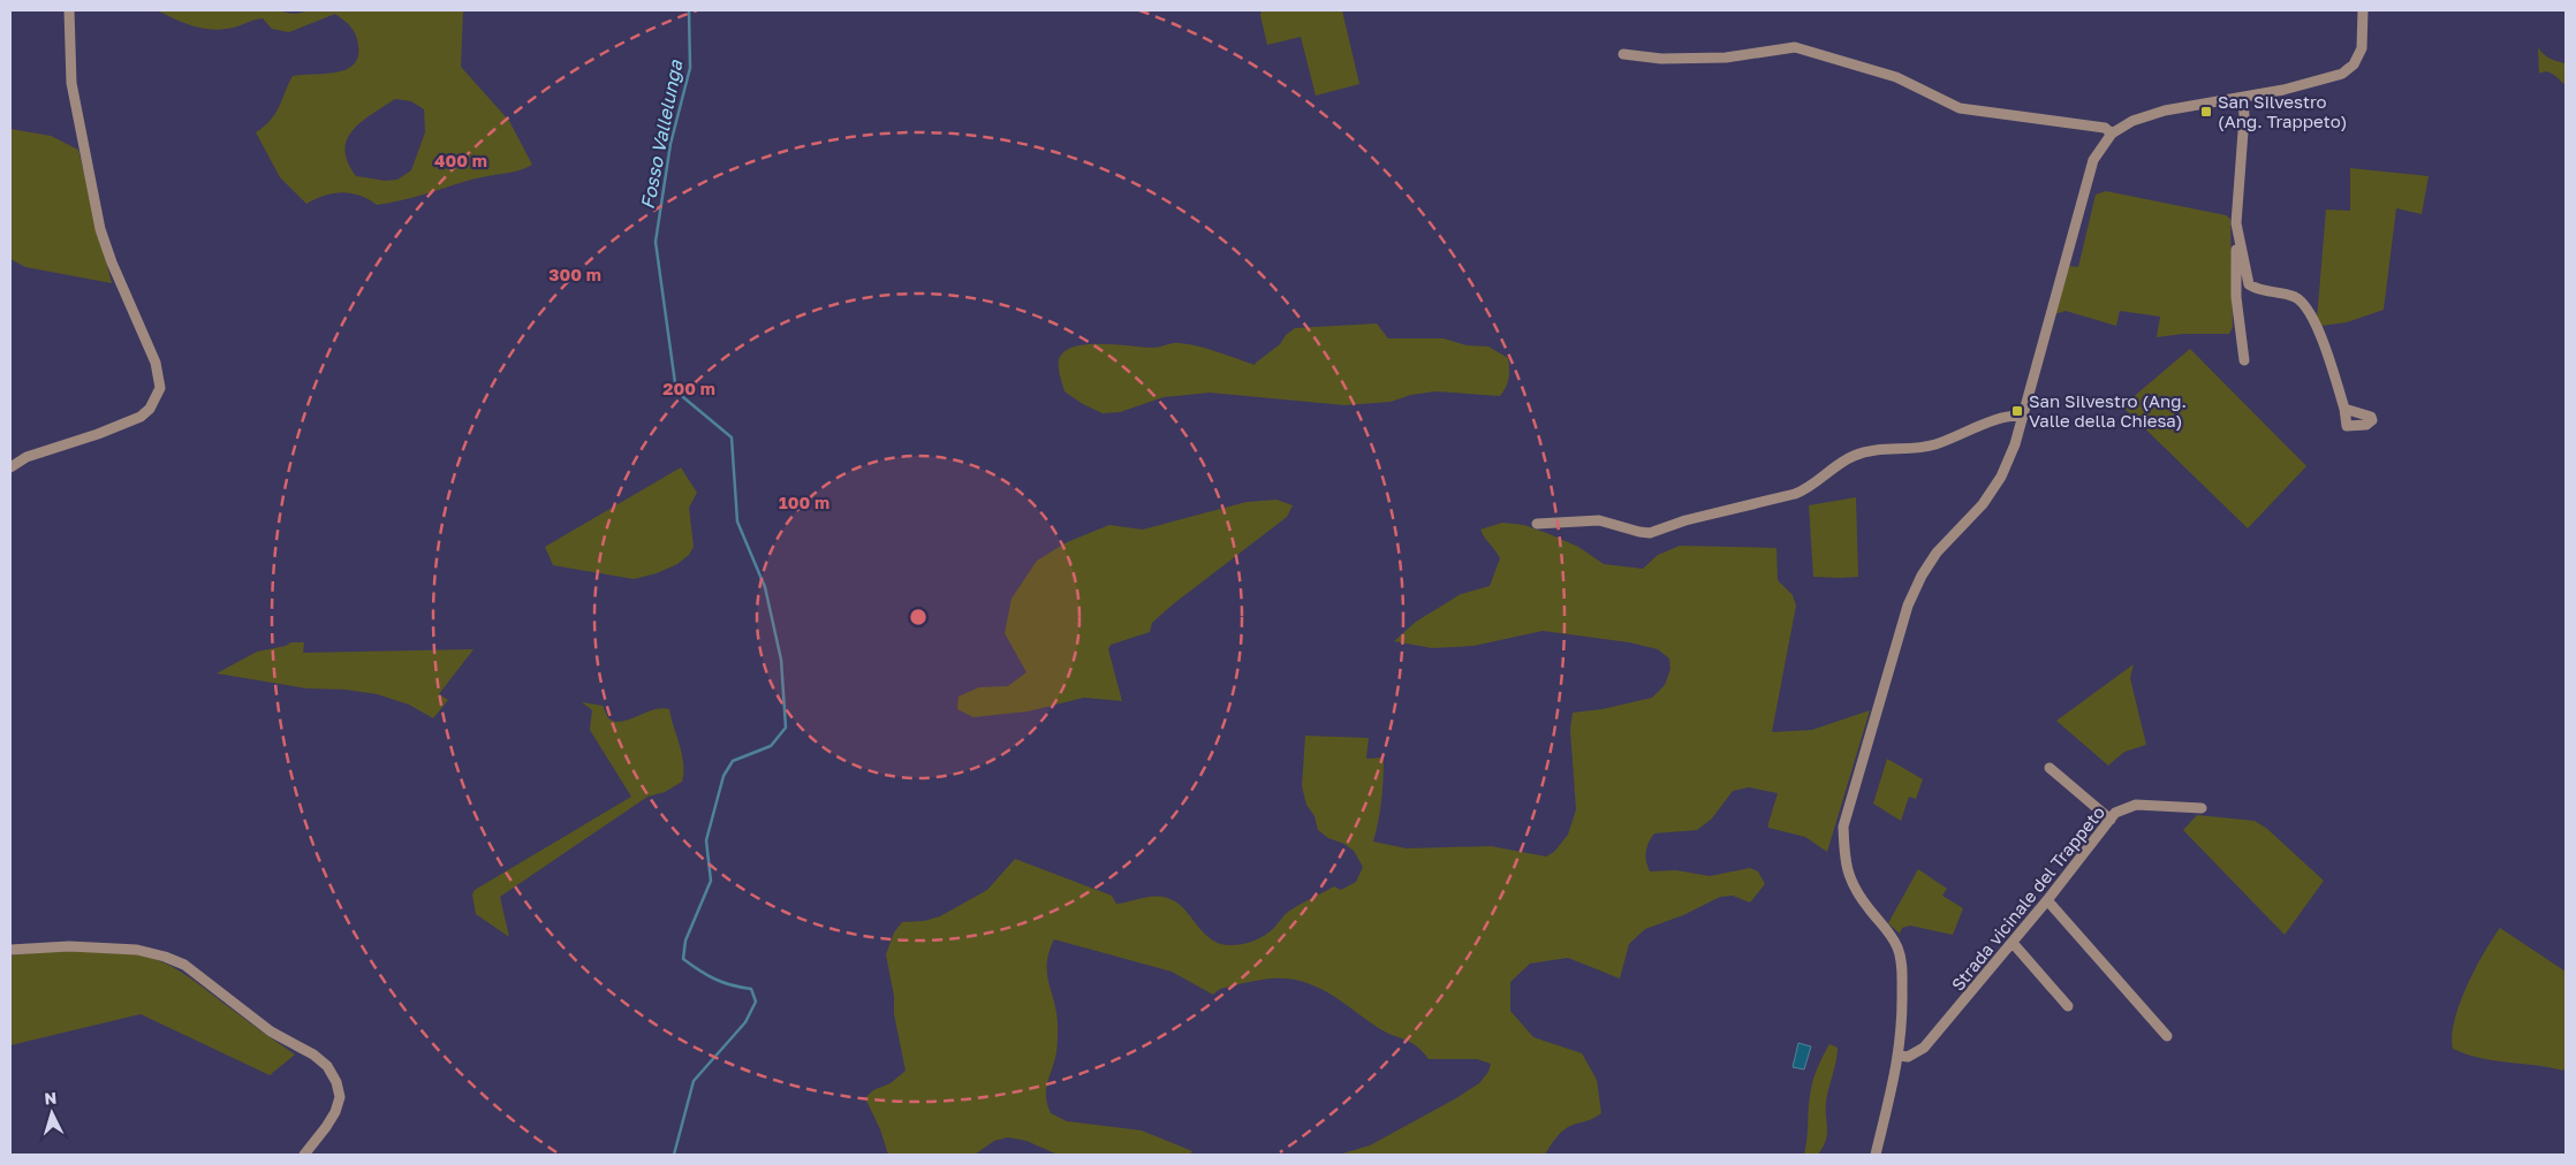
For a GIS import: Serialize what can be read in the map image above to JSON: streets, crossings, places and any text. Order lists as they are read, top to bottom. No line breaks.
{"streets":{"street":["Strada vicinale del Trappeto"]},"water":["Fosso Vallelunga"],"places":{"transit":["San Silvestro (Ang. Trappeto)","San Silvestro (Ang. Valle della Chiesa)"]},"north":"top","rings":["400 m","300 m","200 m","100 m"]}
